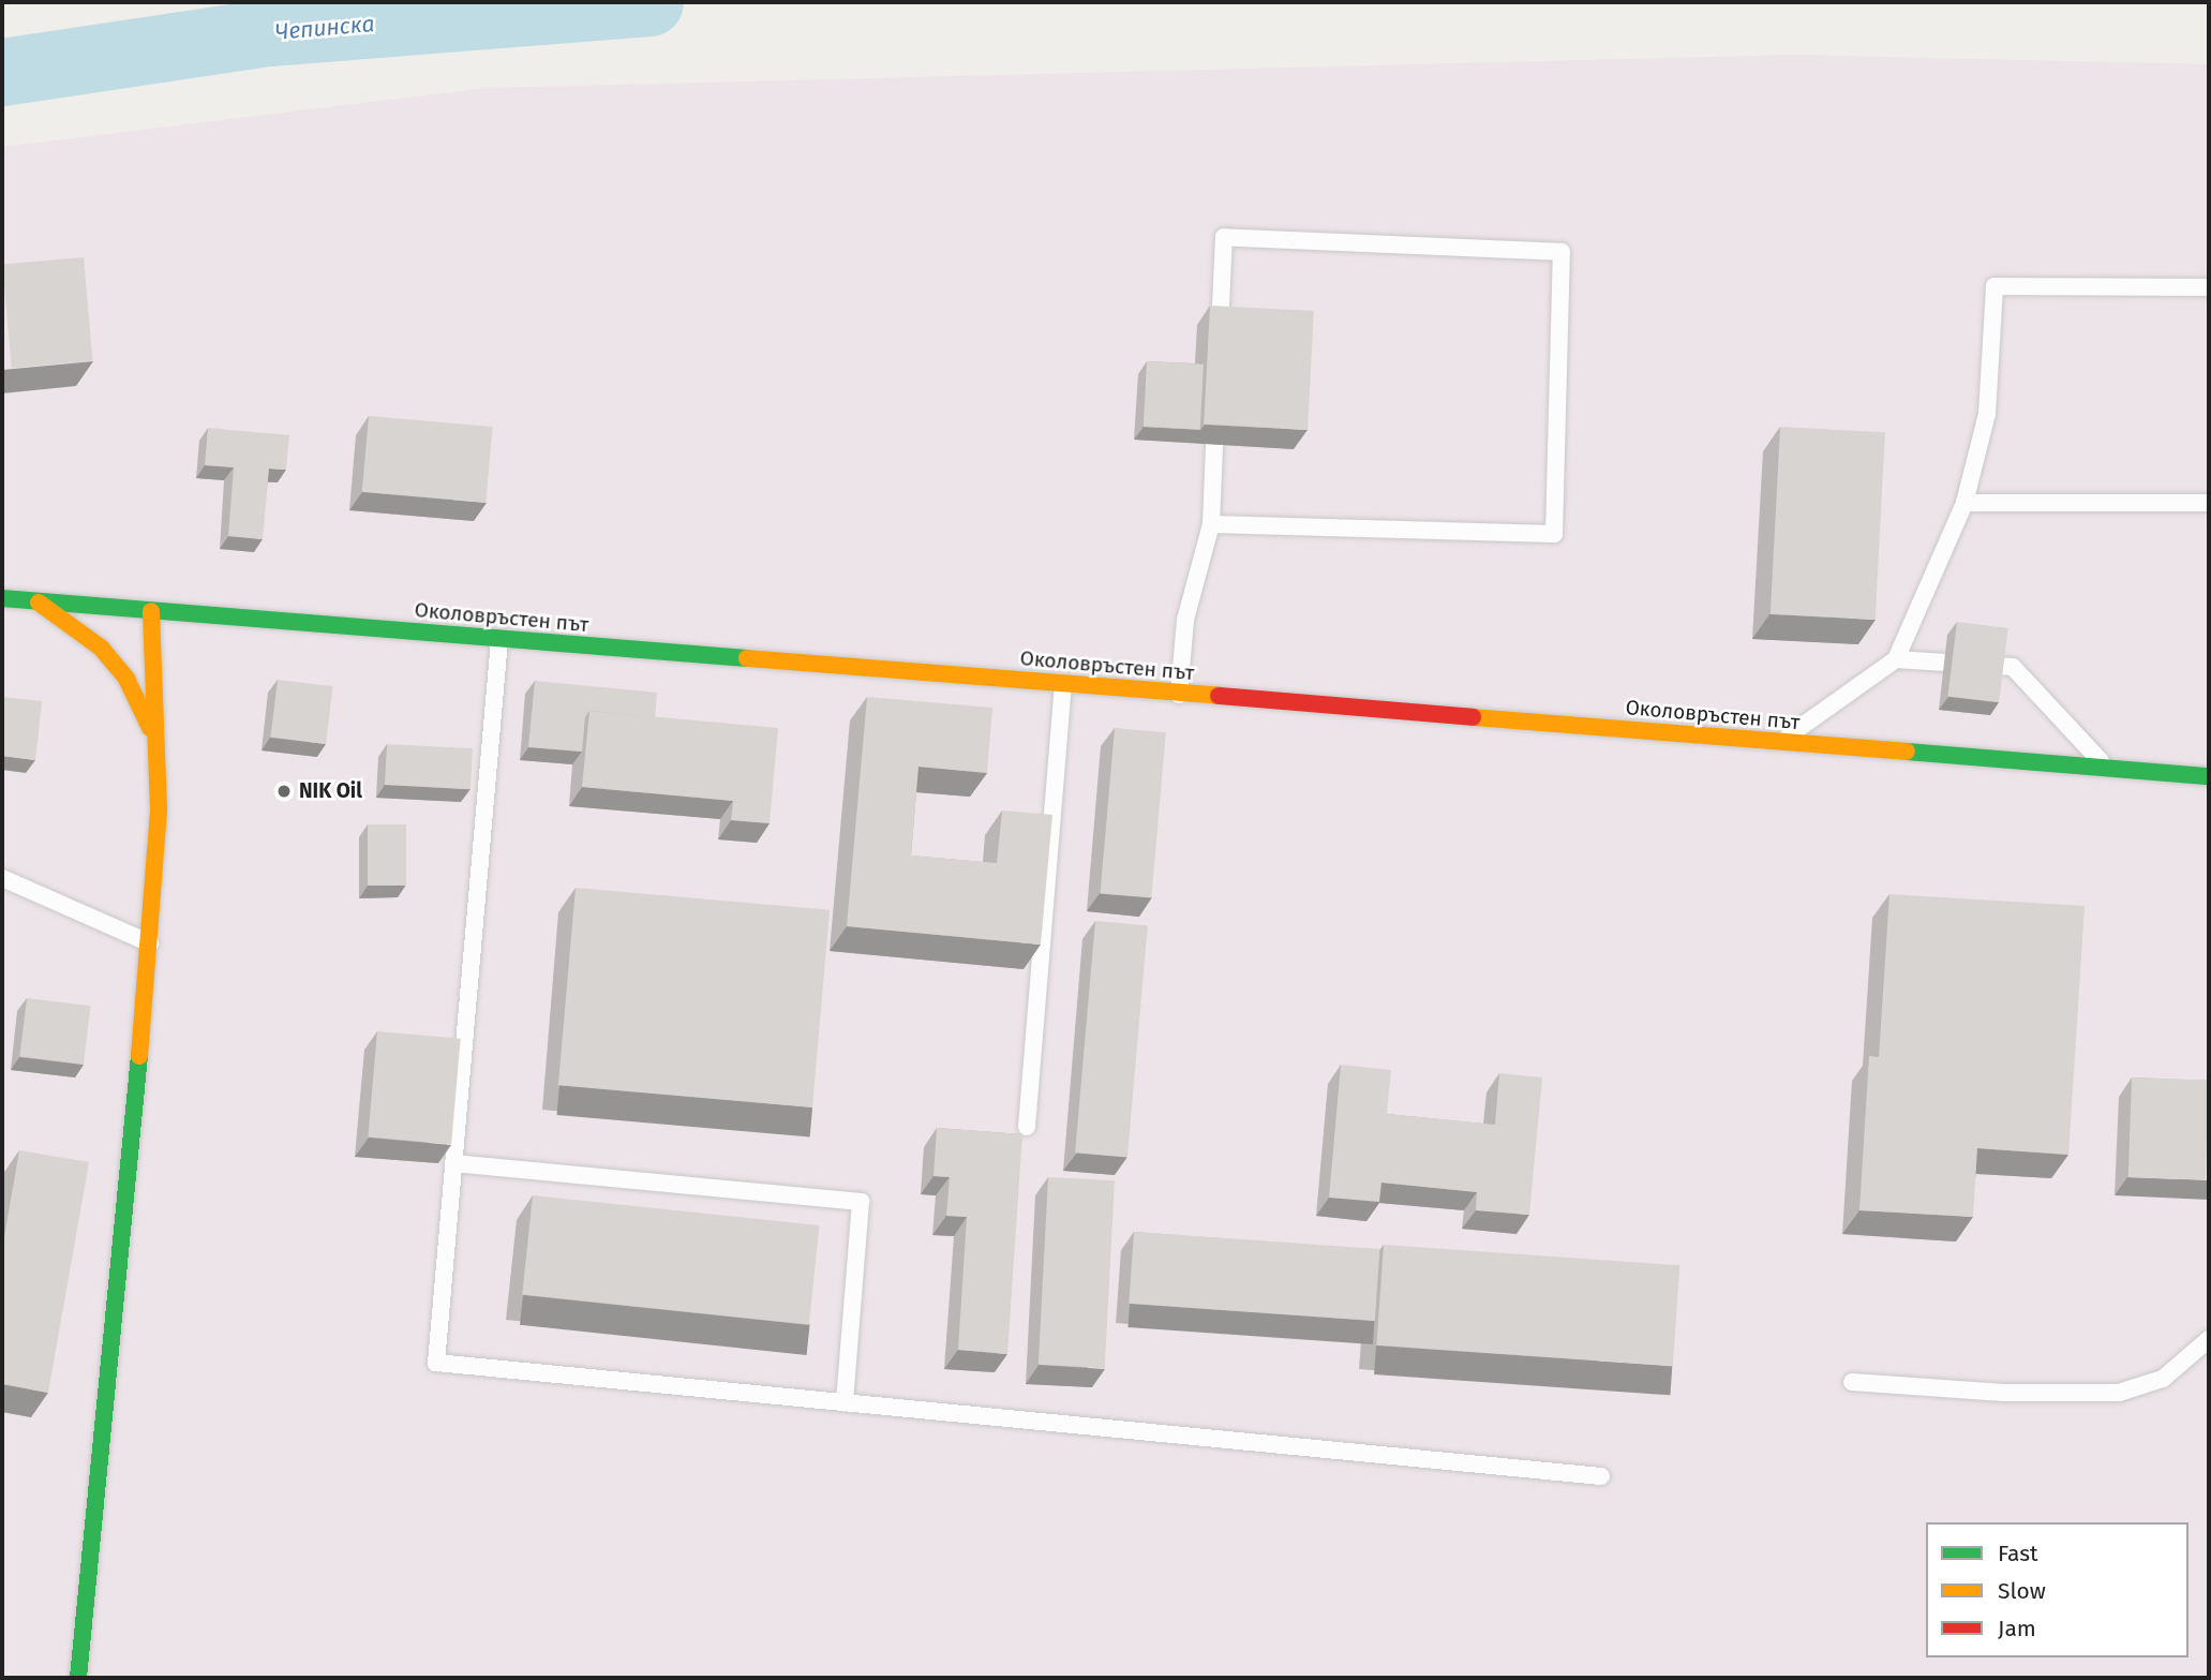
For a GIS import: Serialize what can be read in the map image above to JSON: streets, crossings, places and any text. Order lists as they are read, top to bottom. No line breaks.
{"streets":{"street":["Околовръстен път"]},"water":["Чепинска"],"places":["NIK Oil"],"legend":["Fast","Slow","Jam"]}
